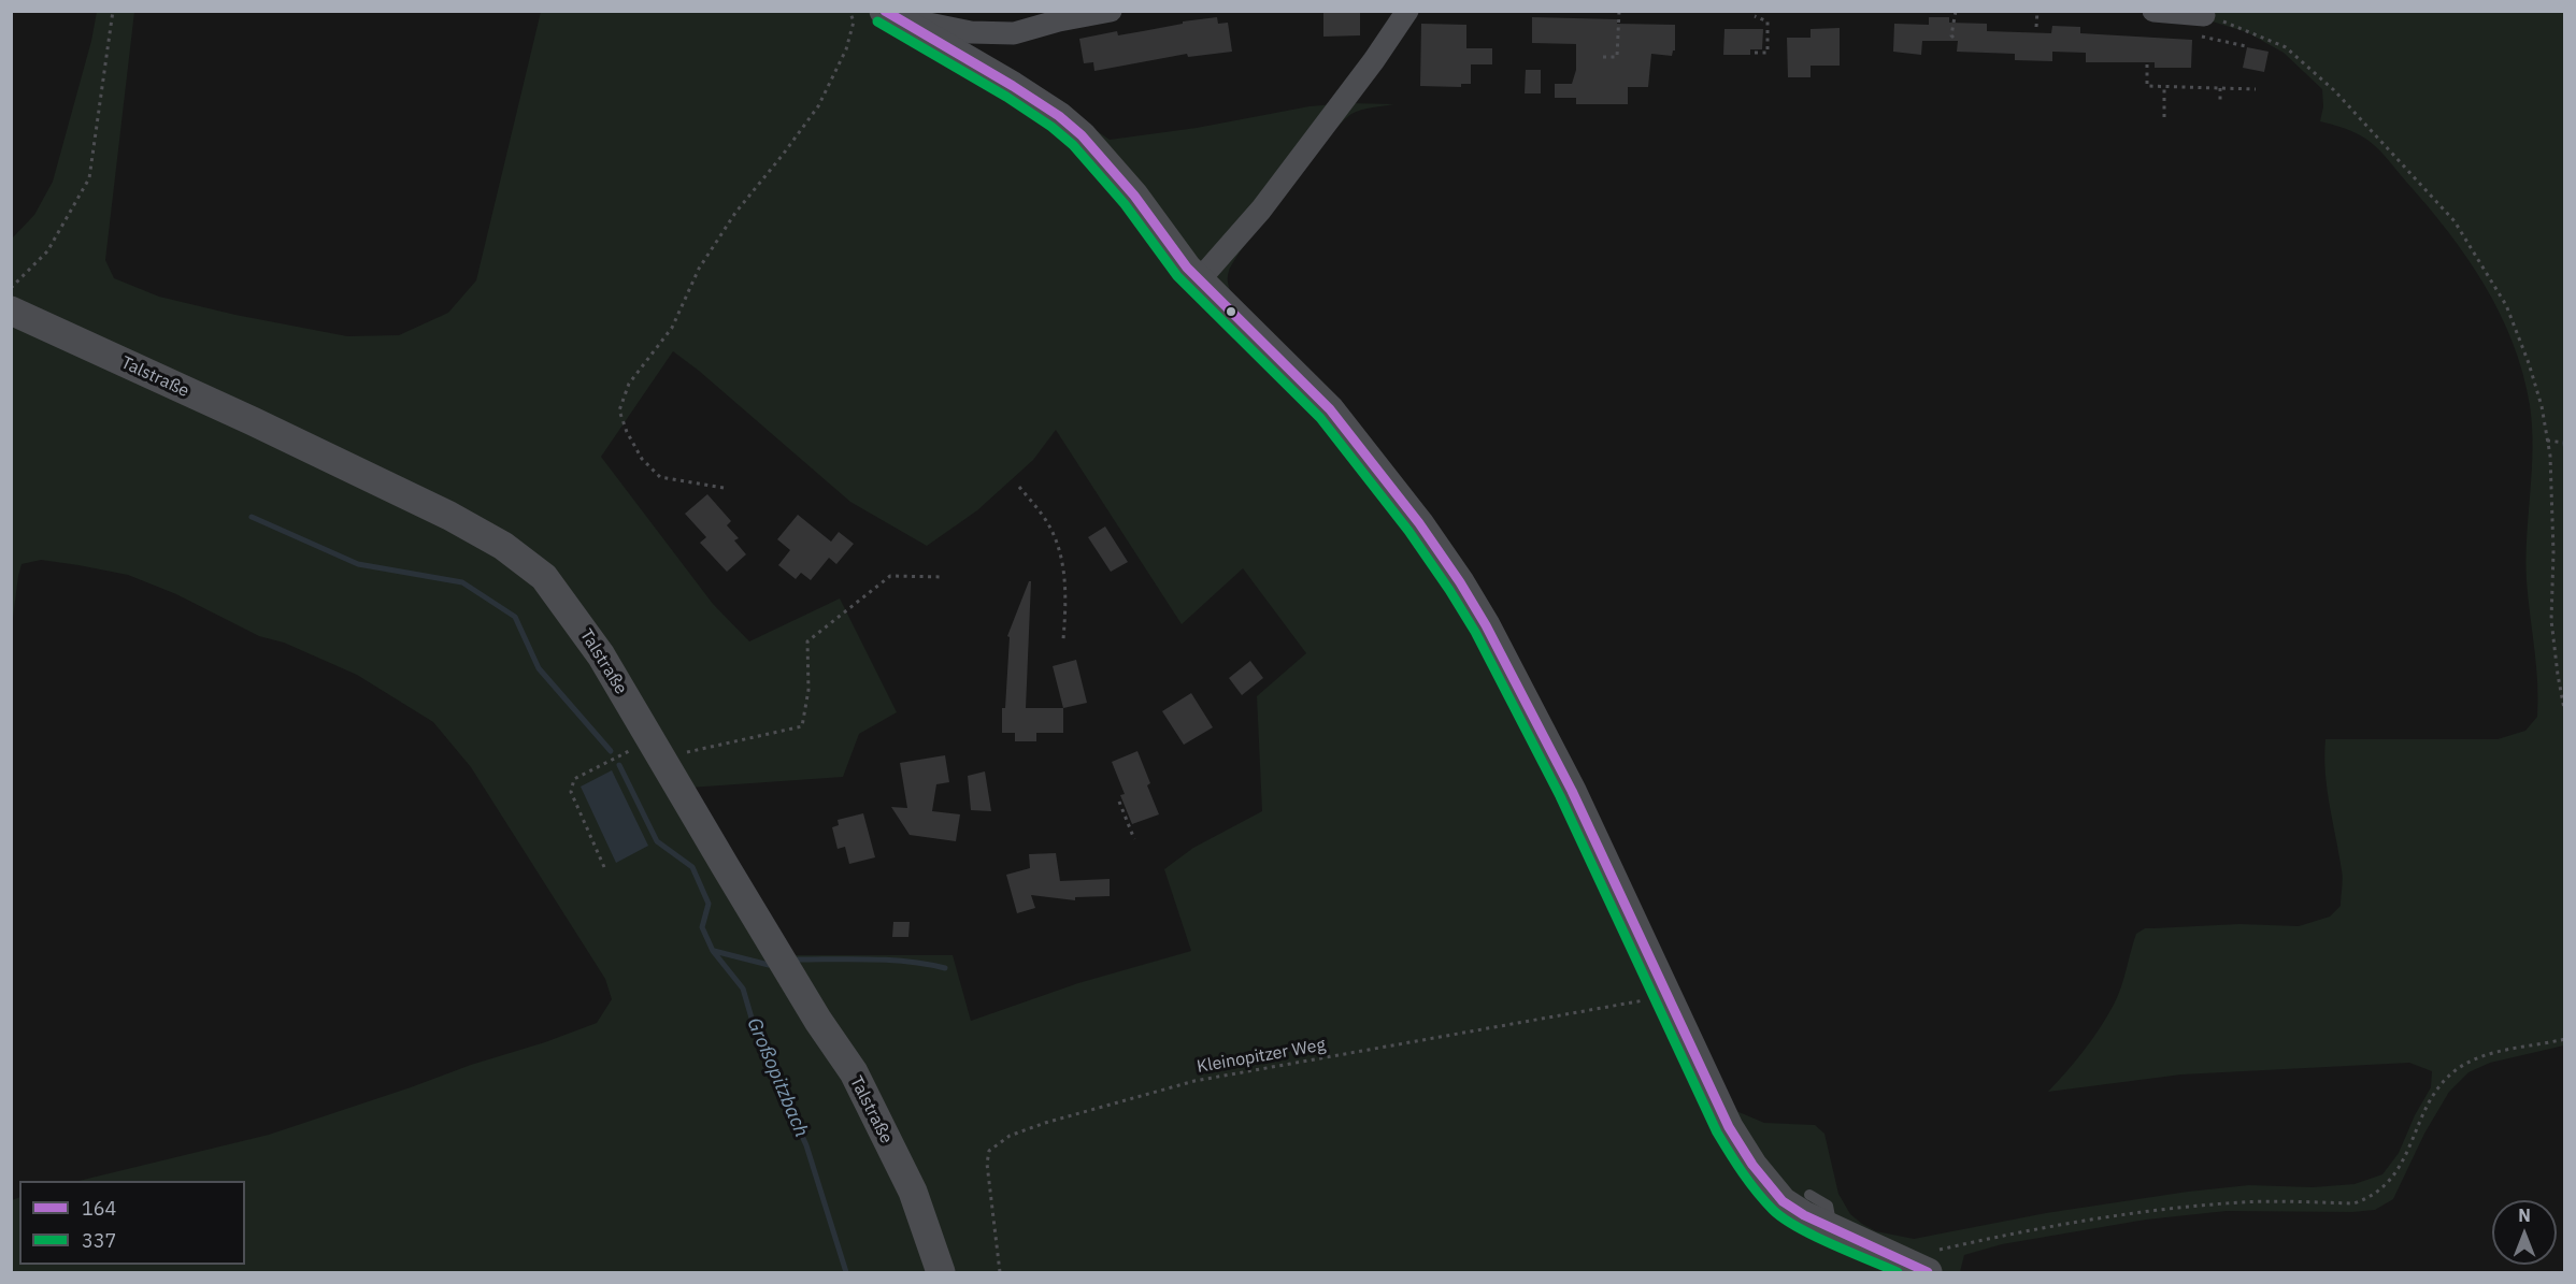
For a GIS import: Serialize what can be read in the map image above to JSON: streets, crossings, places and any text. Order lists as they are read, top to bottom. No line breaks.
{"streets":{"street":["Talstraße"],"path":["Kleinopitzer Weg"]},"water":["Großopitzbach"],"lines":["transit line 164","transit line 337"],"legend":["164","337"],"north":"top"}
